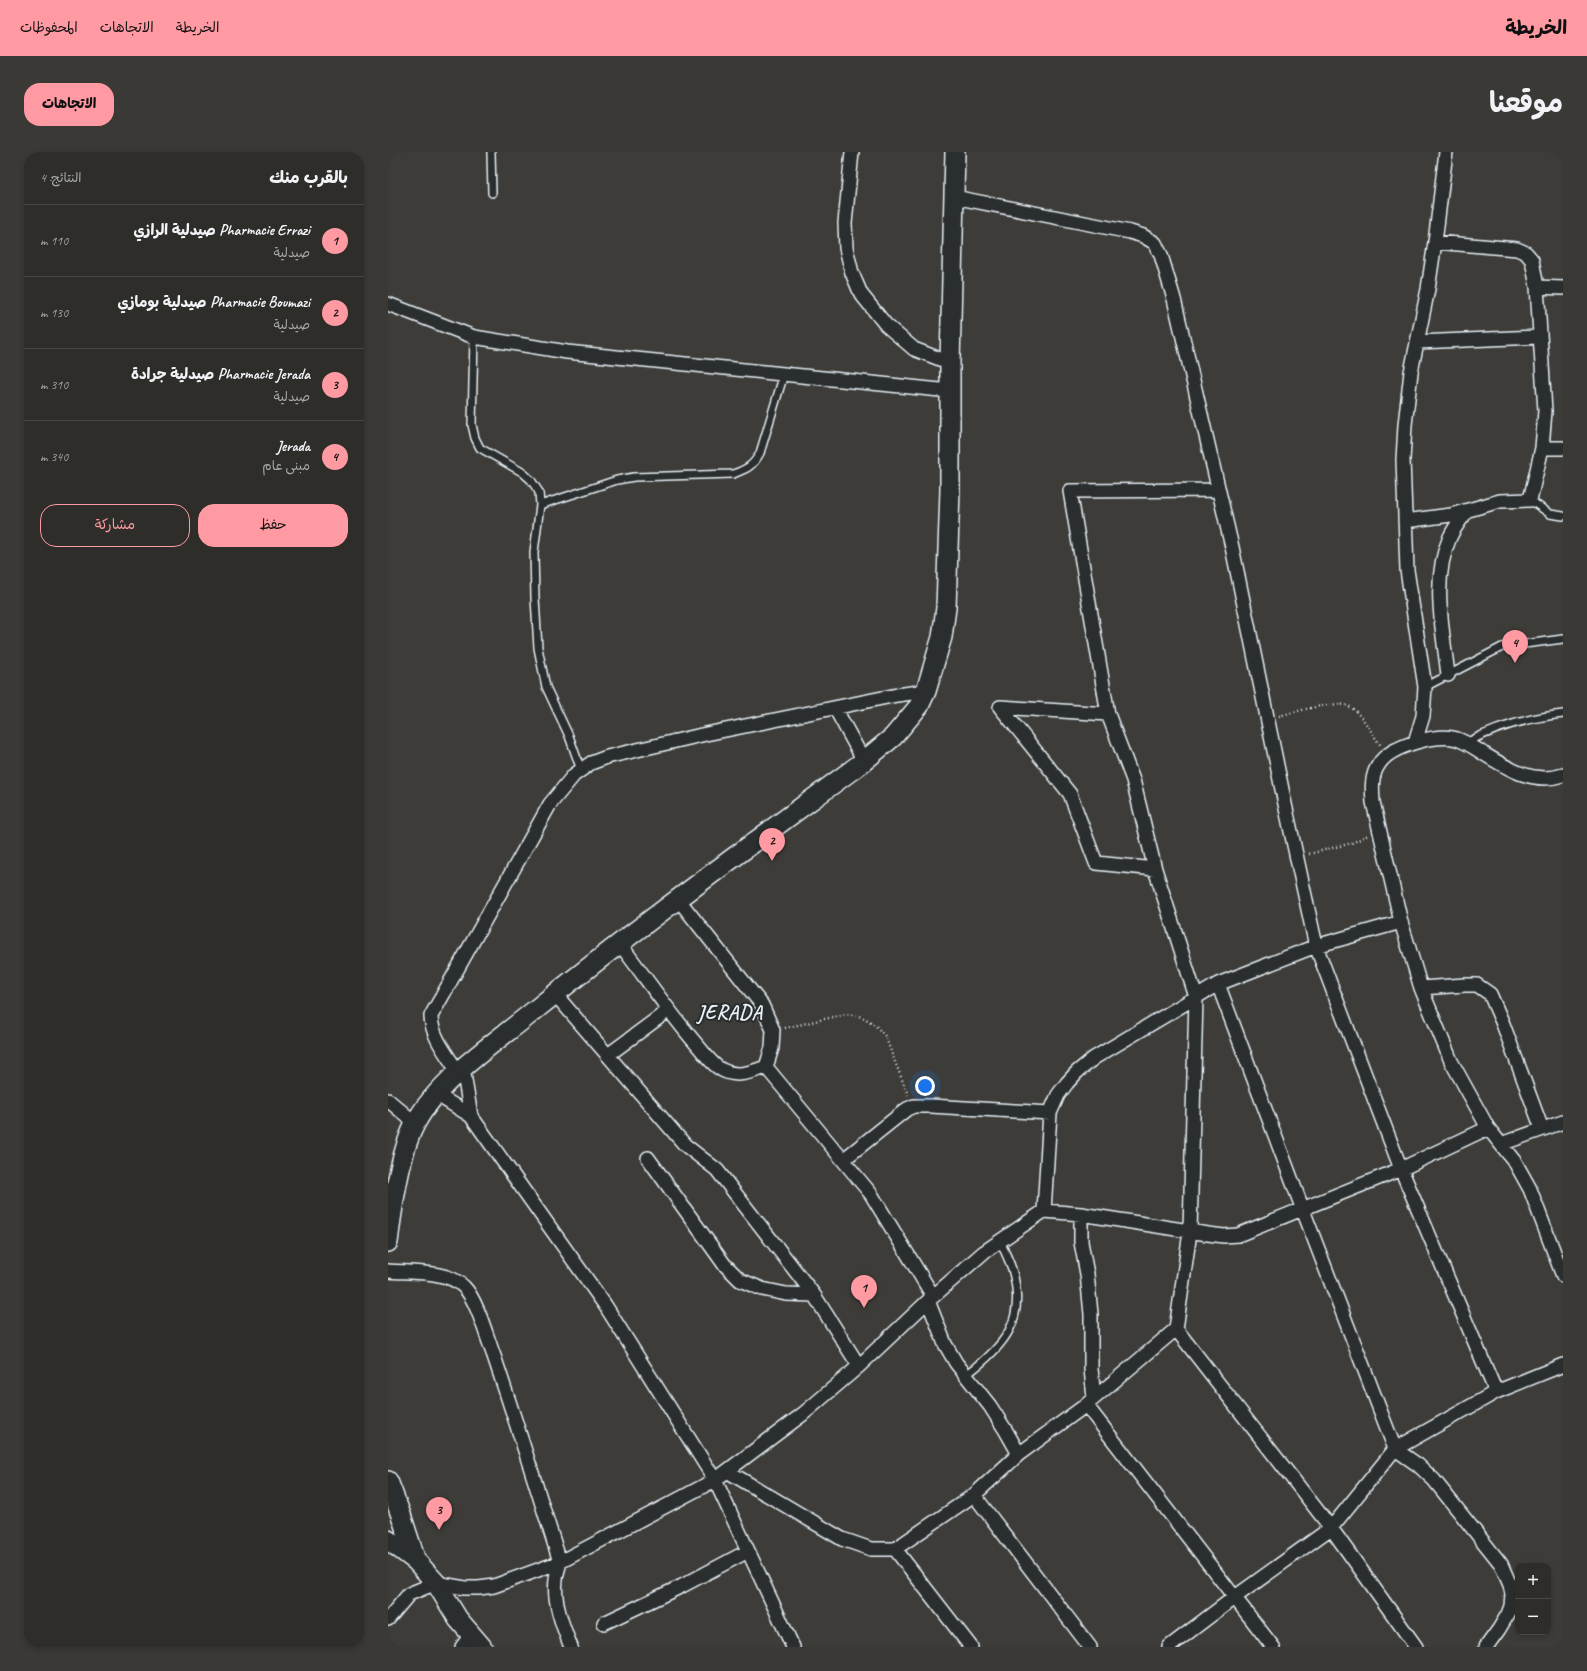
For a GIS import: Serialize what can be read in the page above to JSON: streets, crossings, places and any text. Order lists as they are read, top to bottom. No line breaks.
{"districts":["JERADA"],"page":{"header":"الخريطة","nav":["الخريطة","الاتجاهات","المحفوظات"],"title":"موقعنا","buttons":["الاتجاهات",["حفظ","مشاركة"]],"heading":["بالقرب منك","النتائج: 4"],"list":[{"mark":"1","name":"Pharmacie Errazi صيدلية الرازي","note":"صيدلية","value":"110 m"},{"mark":"2","name":"Pharmacie Boumazi صيدلية بومازي","note":"صيدلية","value":"130 m"},{"mark":"3","name":"Pharmacie Jerada صيدلية جرادة","note":"صيدلية","value":"310 m"},{"mark":"4","name":"Jerada","note":"مبنى عام","value":"340 m"}],"pins":["4","2","1","3"],"map_buttons":["+","−"]}}
